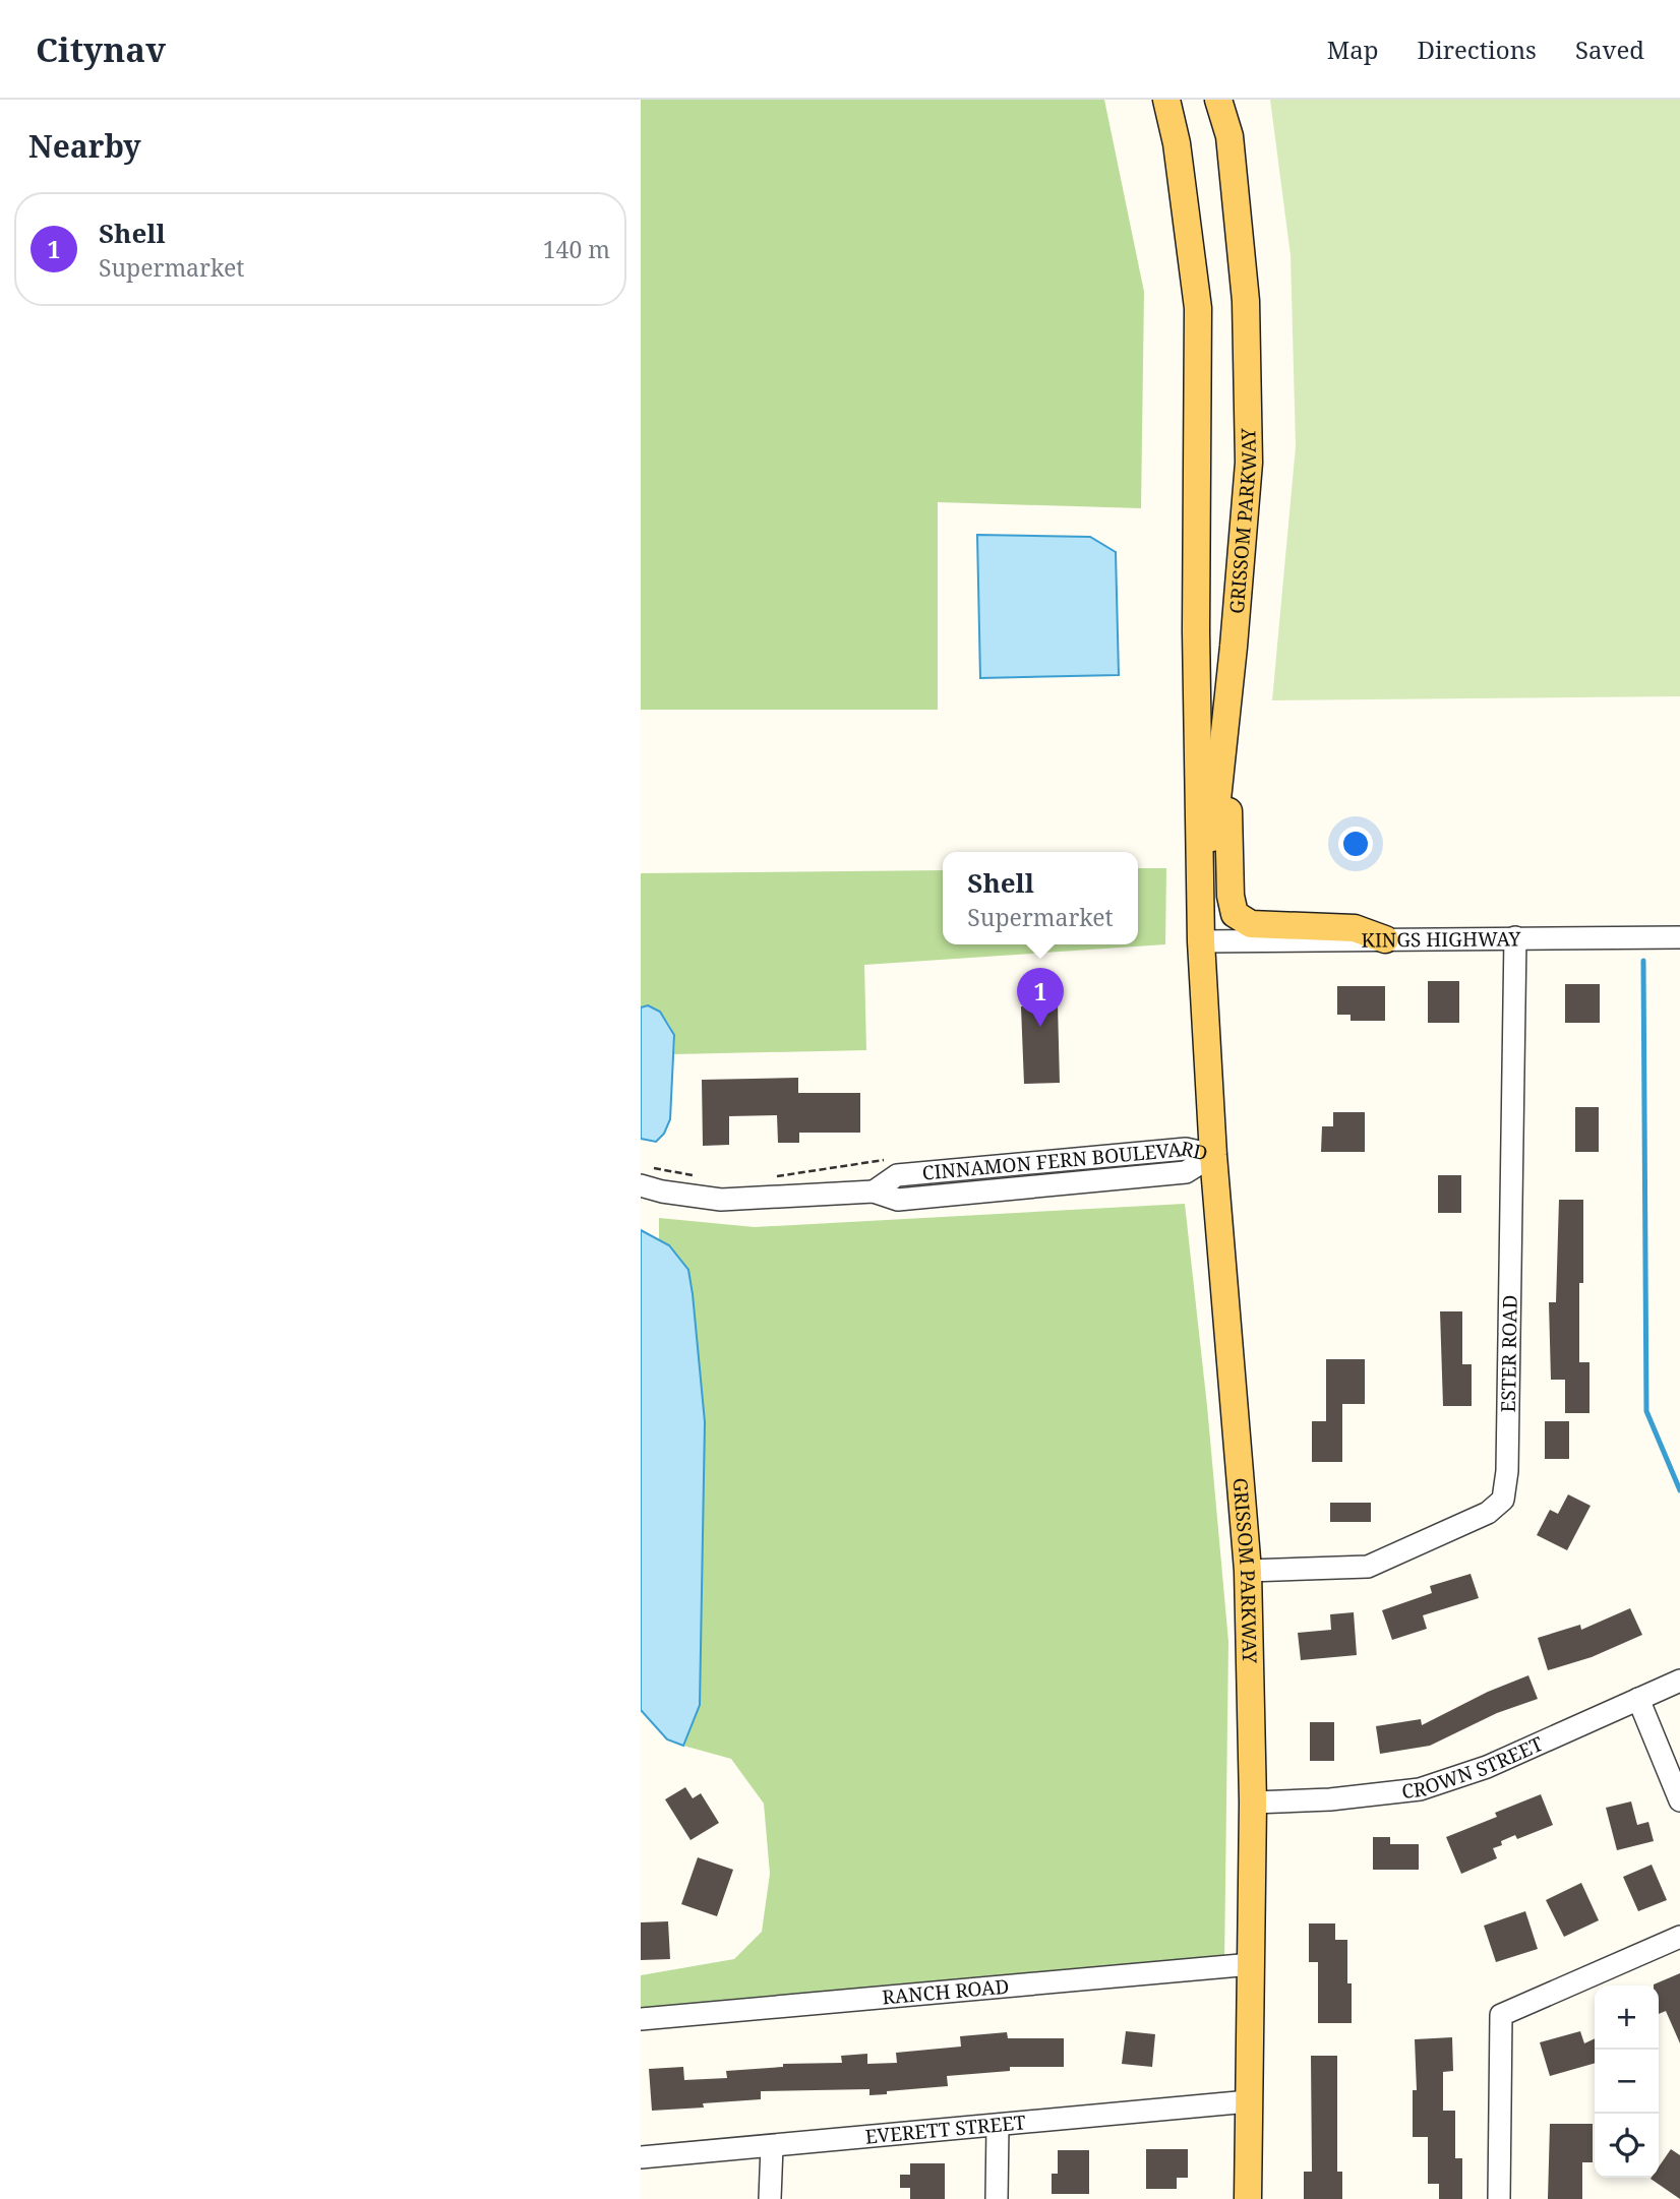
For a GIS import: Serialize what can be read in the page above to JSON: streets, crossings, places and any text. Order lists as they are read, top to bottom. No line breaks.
{"streets":{"main road":["GRISSOM PARKWAY"],"street":["KINGS HIGHWAY","CINNAMON FERN BOULEVARD","ESTER ROAD","CROWN STREET","RANCH ROAD","EVERETT STREET"]},"crossings":[["GRISSOM PARKWAY","KINGS HIGHWAY"],["GRISSOM PARKWAY","CINNAMON FERN BOULEVARD"],["GRISSOM PARKWAY","ESTER ROAD"],["GRISSOM PARKWAY","CROWN STREET"],["GRISSOM PARKWAY","RANCH ROAD"],["GRISSOM PARKWAY","EVERETT STREET"],["KINGS HIGHWAY","ESTER ROAD"]],"page":{"header":"Citynav","nav":["Map","Directions","Saved"],"heading":"Nearby","list":[{"mark":"1","name":"Shell","note":"Supermarket","value":"140 m"}],"popup":["Shell","Supermarket"],"pins":"1","map_buttons":["+","−"]}}
